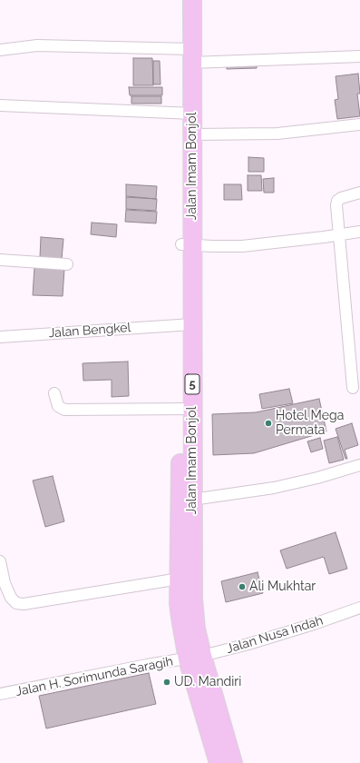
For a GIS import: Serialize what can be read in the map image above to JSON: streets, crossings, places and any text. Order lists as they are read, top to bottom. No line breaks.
{"streets":{"highway":["Jalan Imam Bonjol","5"],"street":["Jalan Bengkel","Jalan Nusa Indah","Jalan H. Sorimunda Saragih"]},"crossings":[["Jalan Imam Bonjol","Jalan Bengkel"],["Jalan Imam Bonjol","Jalan Nusa Indah"],["Jalan Imam Bonjol","Jalan H. Sorimunda Saragih"],["Jalan Nusa Indah","Jalan H. Sorimunda Saragih"]],"places":["Hotel Mega Permata","Ali Mukhtar","UD. Mandiri"]}
